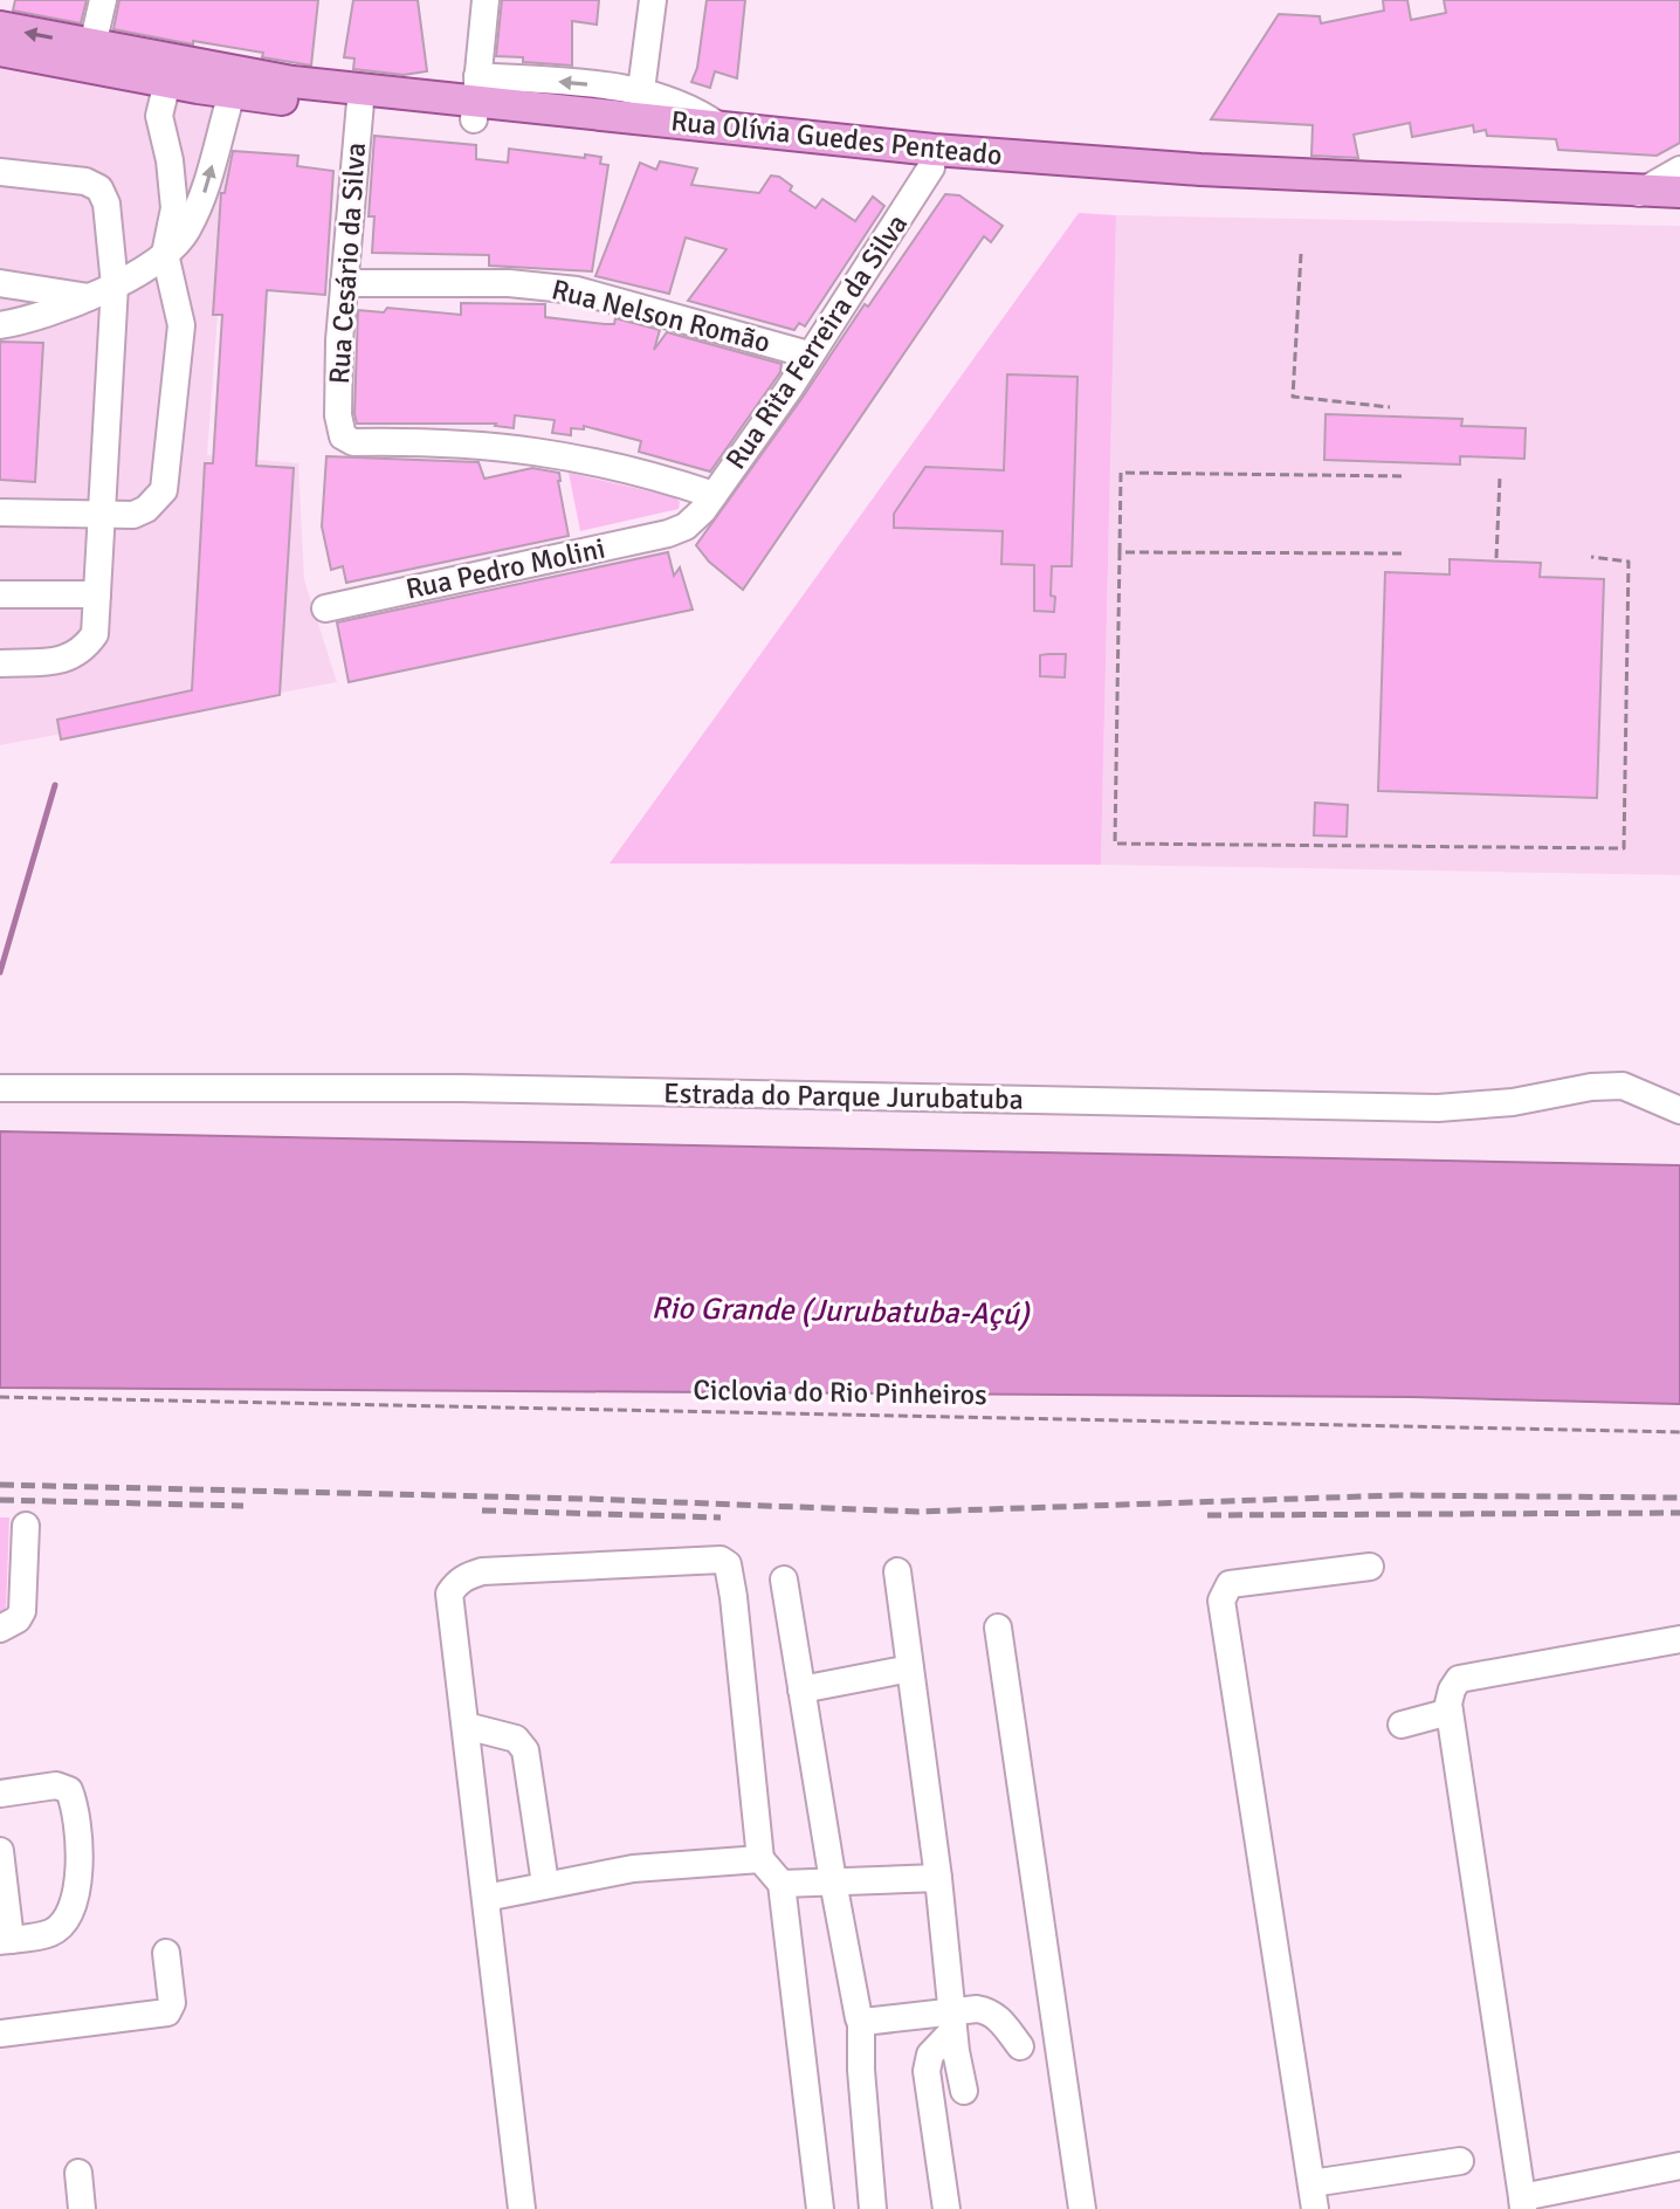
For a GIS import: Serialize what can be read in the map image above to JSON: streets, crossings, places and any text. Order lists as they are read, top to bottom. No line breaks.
{"streets":{"main road":["Rua Olívia Guedes Penteado"],"street":["Rua Cesário da Silva","Rua Nelson Romão","Rua Rita Ferreira da Silva","Rua Pedro Molini","Estrada do Parque Jurubatuba"],"path":["Ciclovia do Rio Pinheiros"]},"crossings":[["Rua Olívia Guedes Penteado","Rua Cesário da Silva"],["Rua Olívia Guedes Penteado","Rua Rita Ferreira da Silva"],["Rua Cesário da Silva","Rua Nelson Romão"],["Rua Cesário da Silva","Rua Rita Ferreira da Silva"],["Rua Nelson Romão","Rua Rita Ferreira da Silva"],["Rua Rita Ferreira da Silva","Rua Pedro Molini"]],"water":["Rio Grande (Jurubatuba-Açú)"]}
